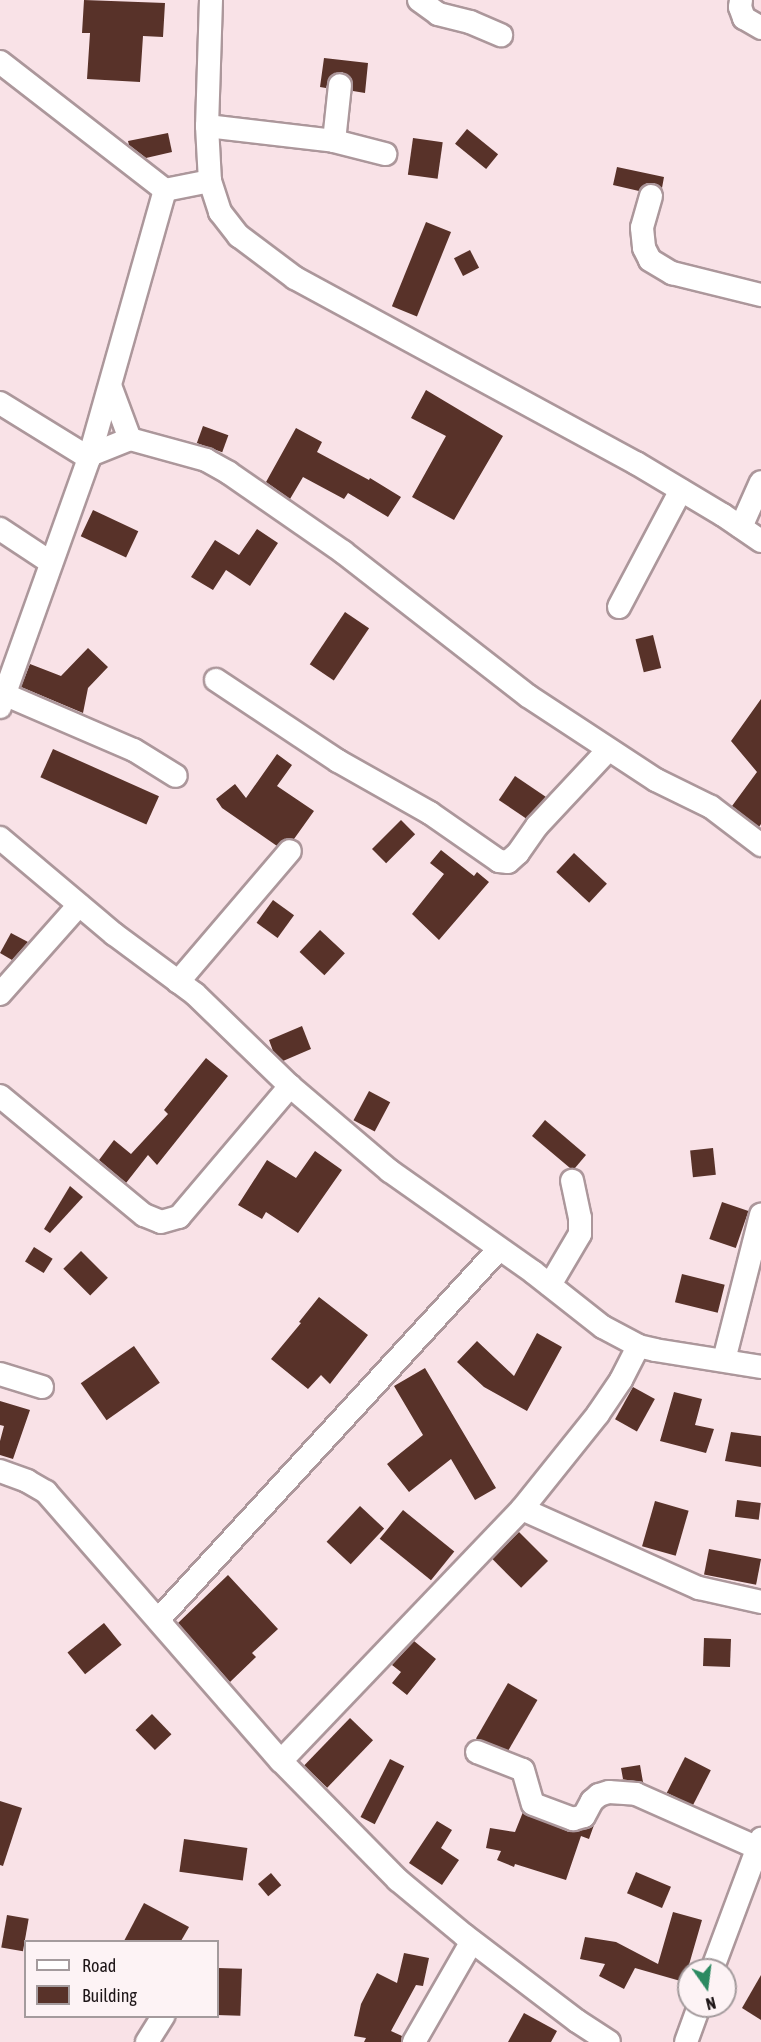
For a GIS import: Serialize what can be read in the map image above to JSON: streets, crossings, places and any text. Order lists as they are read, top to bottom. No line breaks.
{"legend":["Road","Building"],"north":"bottom"}
